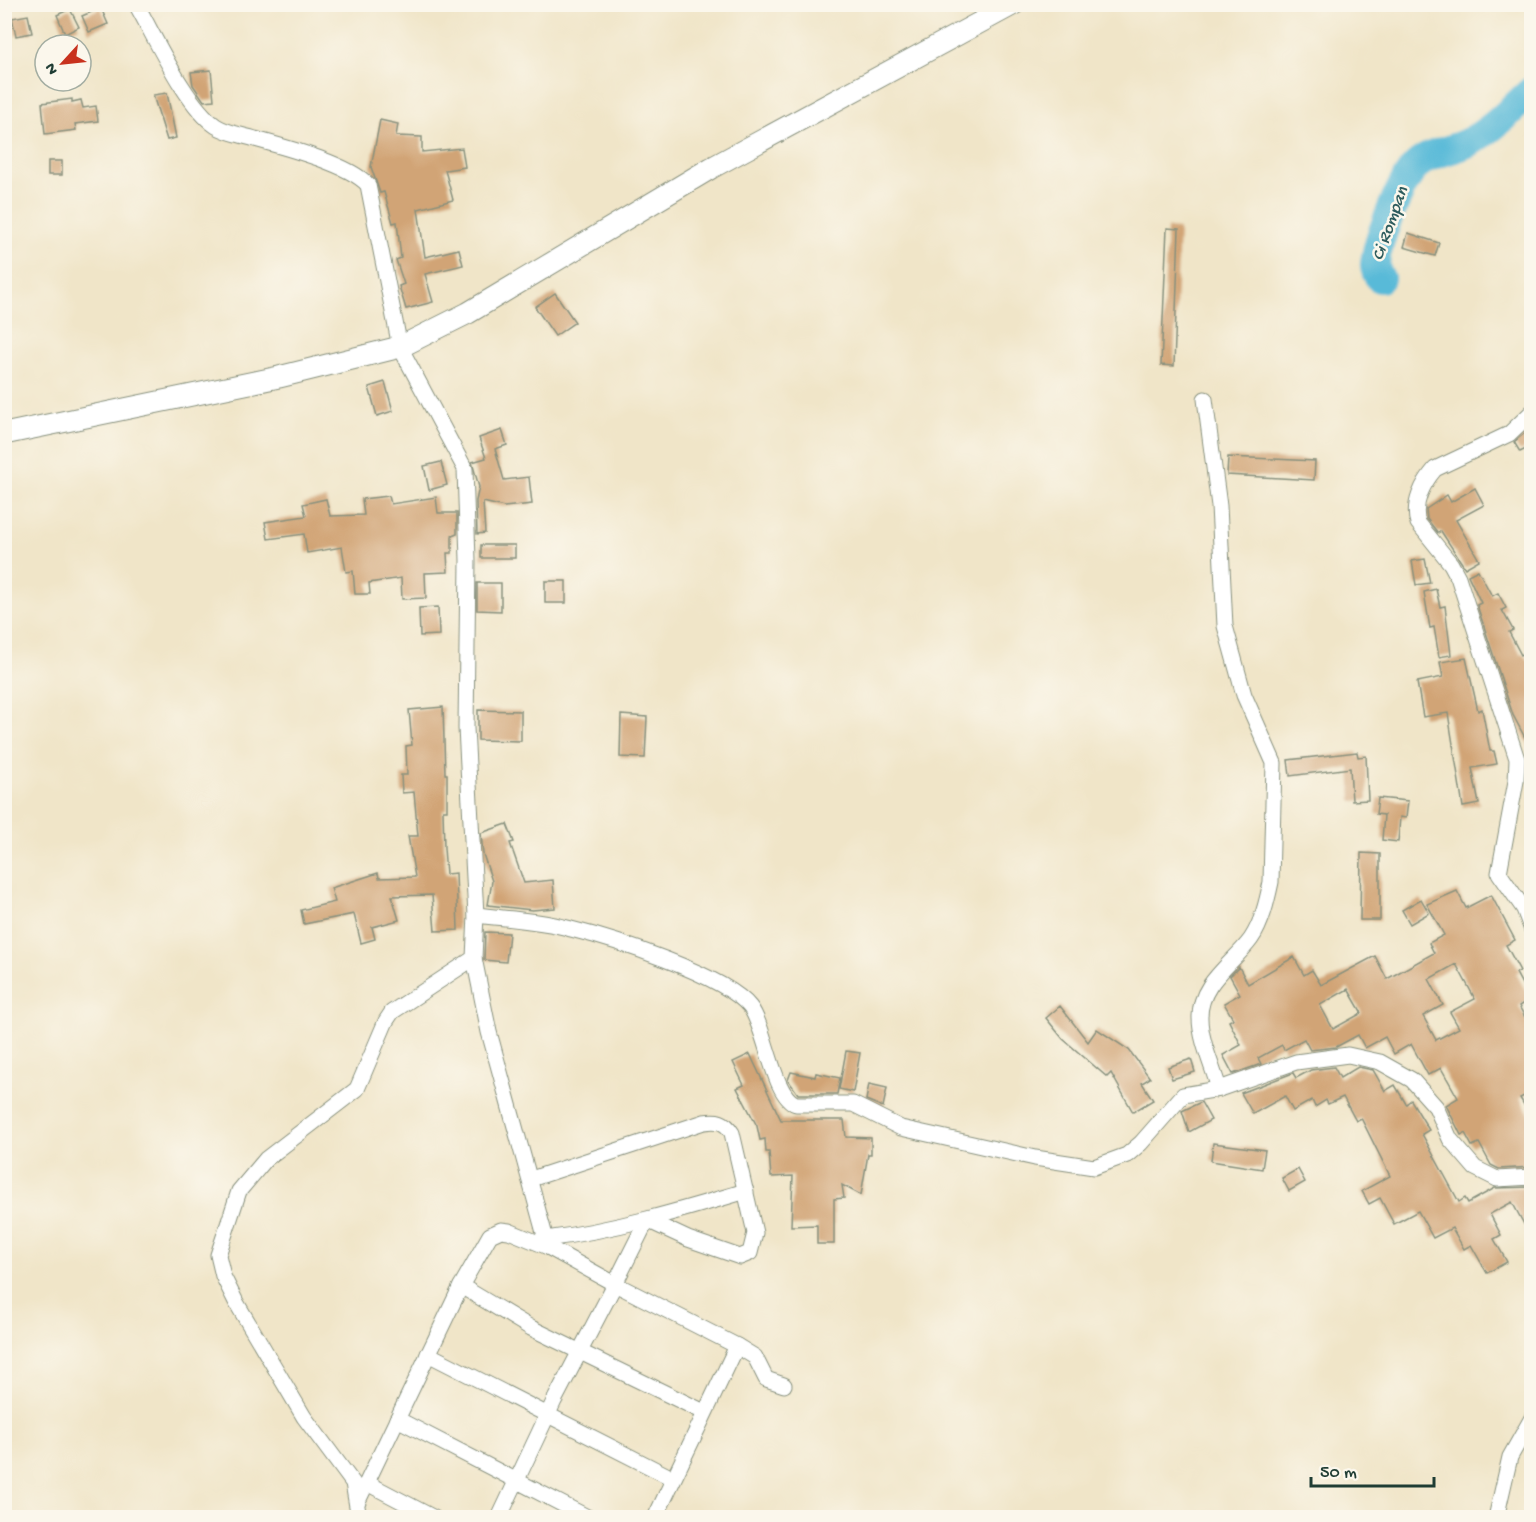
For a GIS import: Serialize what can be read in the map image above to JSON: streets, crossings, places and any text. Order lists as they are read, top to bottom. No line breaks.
{"water":["Ci Rompan"],"scale_bar":"50 m","north":"bottom left"}
